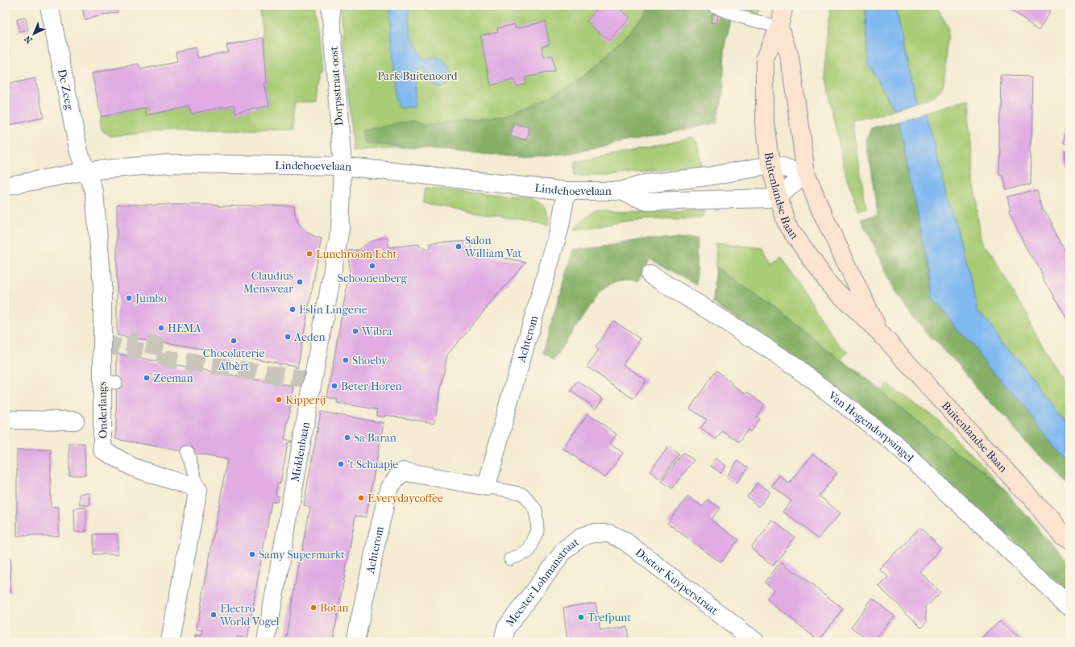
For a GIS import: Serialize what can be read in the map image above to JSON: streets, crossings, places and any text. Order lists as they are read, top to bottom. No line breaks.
{"streets":{"street":["Dorpsstraat-oost","De Zeeg","Lindehoevelaan","Buitenlandse Baan","Achterom","Onderlangs","Van Hogendorpsingel","Middenbaan","Doctor Kuyperstraat","Meester Lohmanstraat"]},"crossings":[["Dorpsstraat-oost","Lindehoevelaan"],["Dorpsstraat-oost","Middenbaan"],["De Zeeg","Lindehoevelaan"],["De Zeeg","Onderlangs"],["Lindehoevelaan","Buitenlandse Baan"],["Lindehoevelaan","Achterom"],["Lindehoevelaan","Onderlangs"],["Lindehoevelaan","Middenbaan"],["Doctor Kuyperstraat","Meester Lohmanstraat"]],"parks":["Park Buitenoord"],"places":["Salon William Vat","Lunchroom Echt","Schoonenberg","Claudius Menswear","Jumbo","Eslin Lingerie","HEMA","Wibra","Aeden","Chocolaterie Albèrt","Shoeby","Zeeman","Beter Horen","Kipperij","Sa Baran","'t Schaapje","E.verydaycoffee","Samy Supermarkt","Botan","Electro World Vogel","Trefpunt"],"north":"bottom left"}
